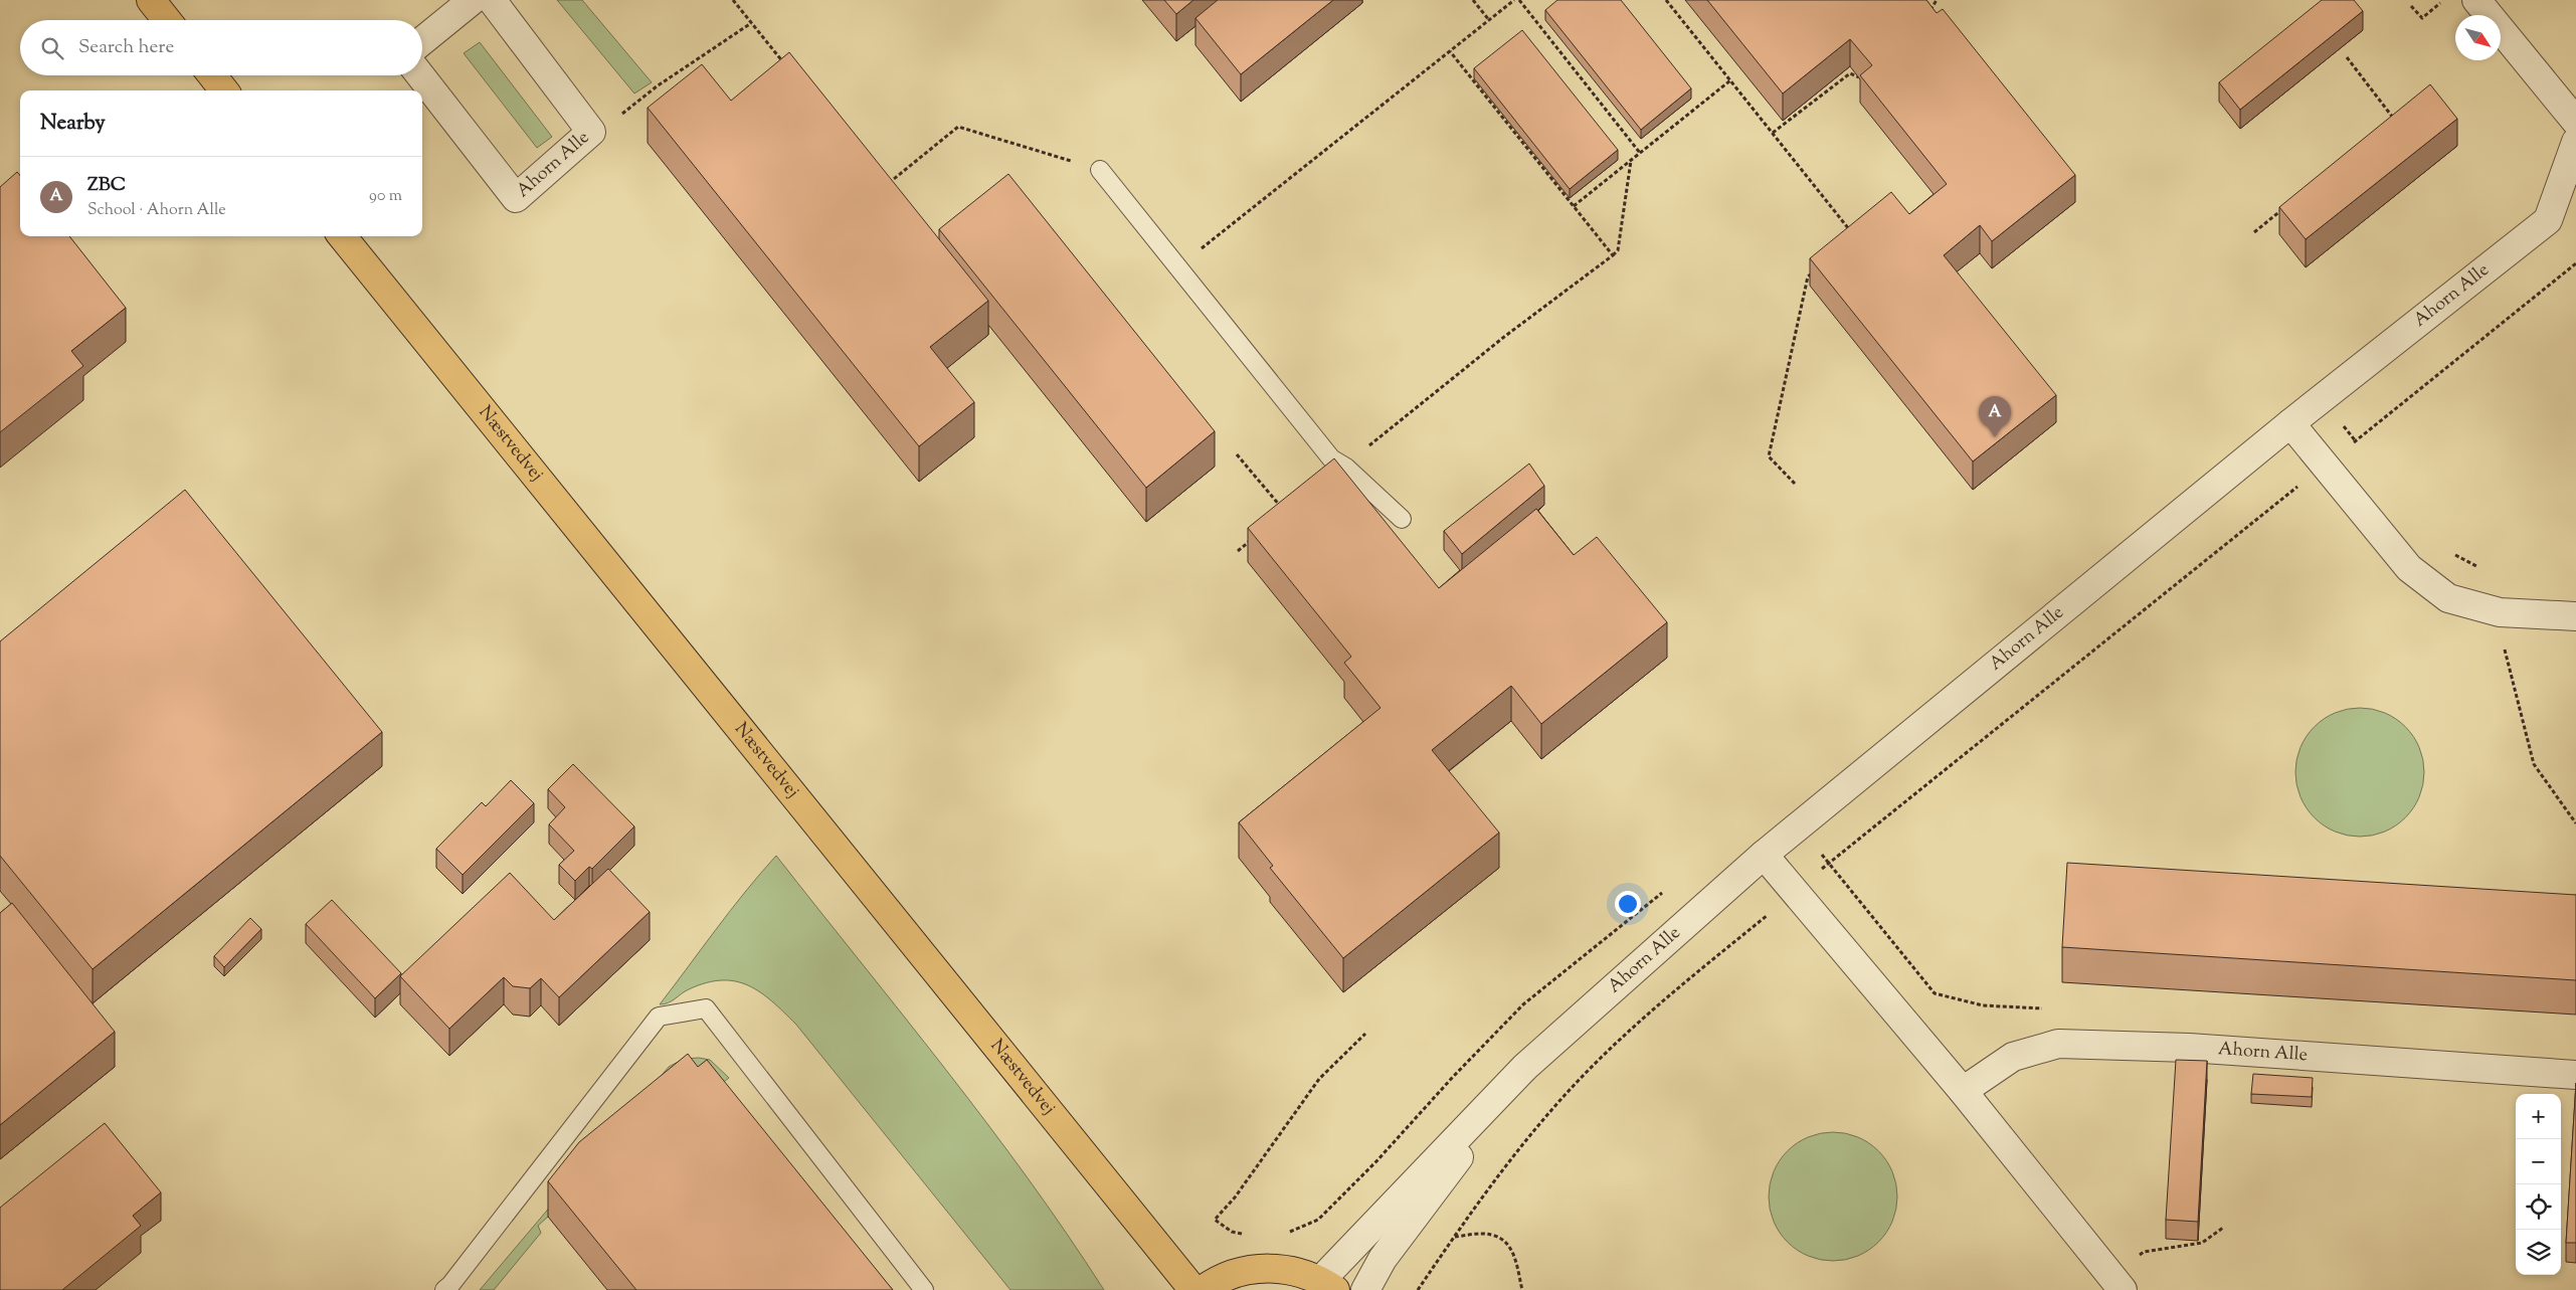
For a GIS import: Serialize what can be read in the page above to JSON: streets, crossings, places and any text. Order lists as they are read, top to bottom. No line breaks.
{"streets":{"main road":["Næstvedvej"],"street":["Ahorn Alle"]},"north":"bottom right","page":{"search":"Search here","heading":"Nearby","list":[{"mark":"A","name":"ZBC","note":"School · Ahorn Alle","value":"90 m"}],"pins":"A","map_buttons":["+","−"]}}
